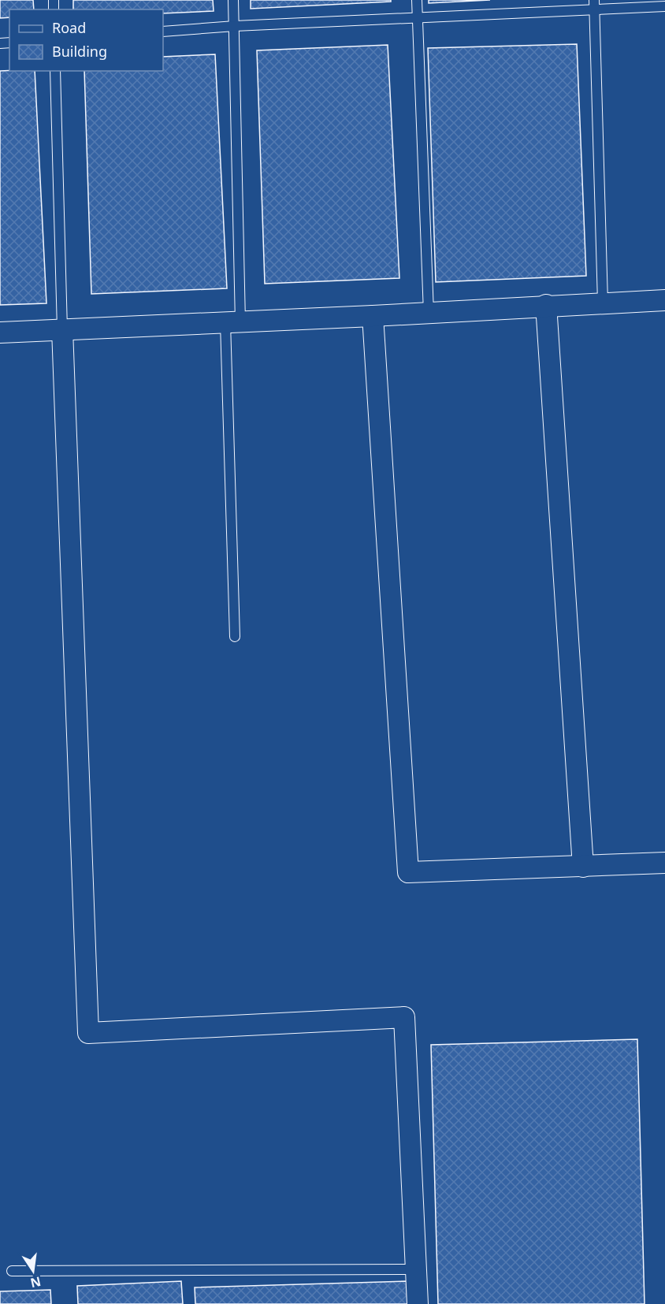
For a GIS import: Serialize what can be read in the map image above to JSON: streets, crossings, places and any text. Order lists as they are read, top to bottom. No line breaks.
{"legend":["Road","Building"],"north":"bottom"}
